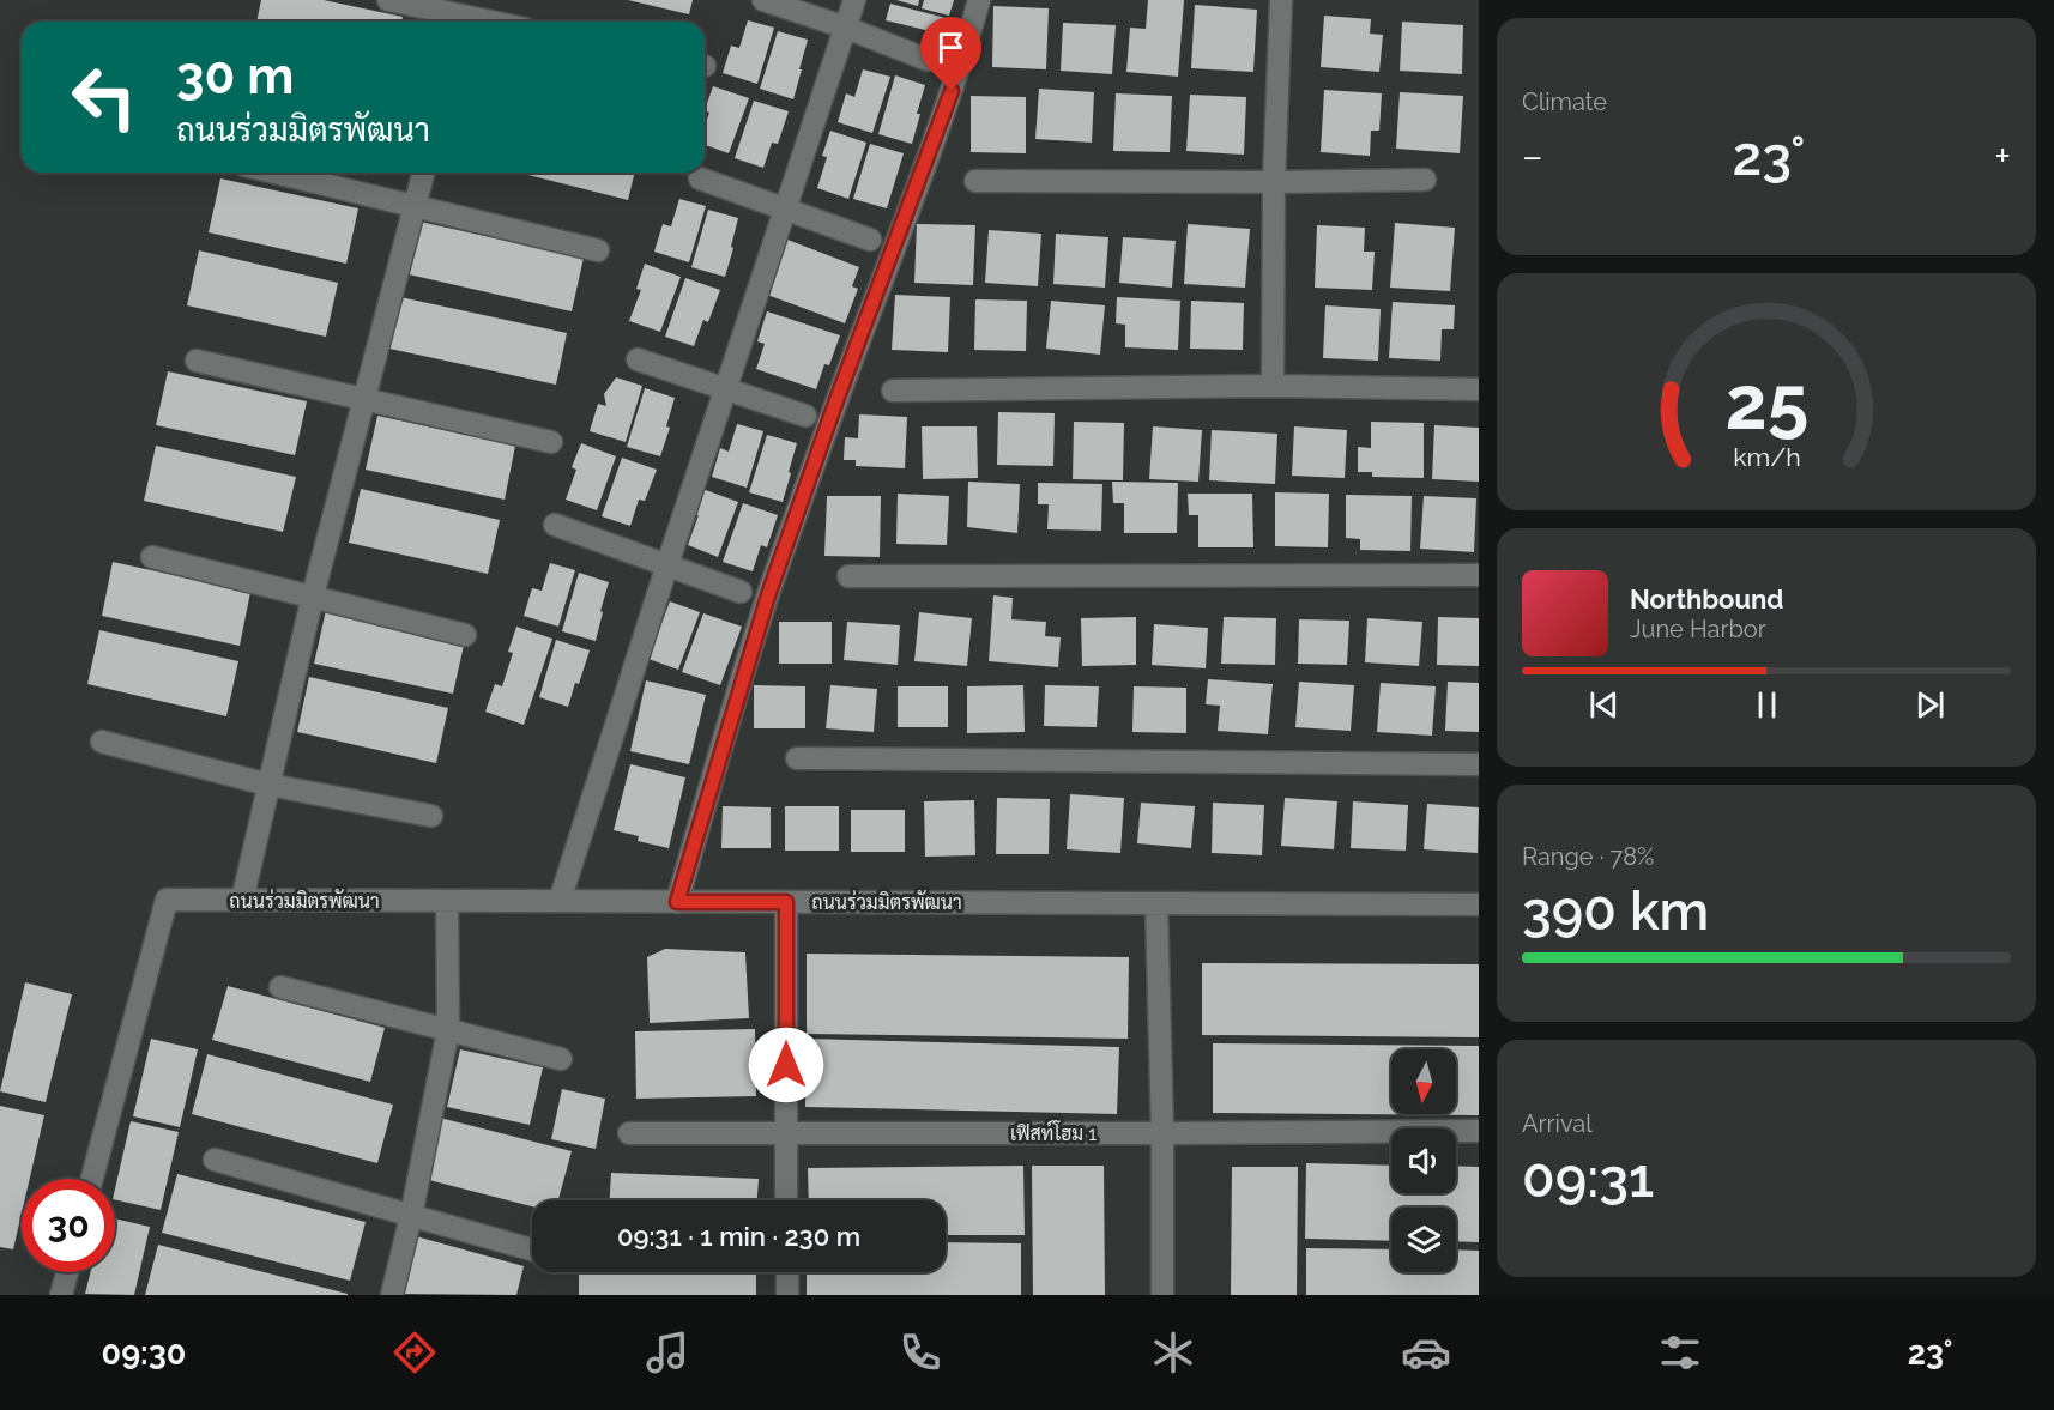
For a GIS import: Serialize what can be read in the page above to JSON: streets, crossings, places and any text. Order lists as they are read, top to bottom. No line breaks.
{"streets":{"street":["ถนนร่วมมิตรพัฒนา","เฟิสท์โฮม 1"]},"north":"bottom","page":{"tile":["Climate",["Range · 78%","390 km"],["Arrival","09:31"]],"turn":["30 m","ถนนร่วมมิตรพัฒนา"],"heat":["−","23°","+"],"song":["Northbound","June Harbor"],"limit":"30","trip":"09:31 · 1 min · 230 m","tabs":["09:30","23°"],"gauge":["25","km/h"]}}
